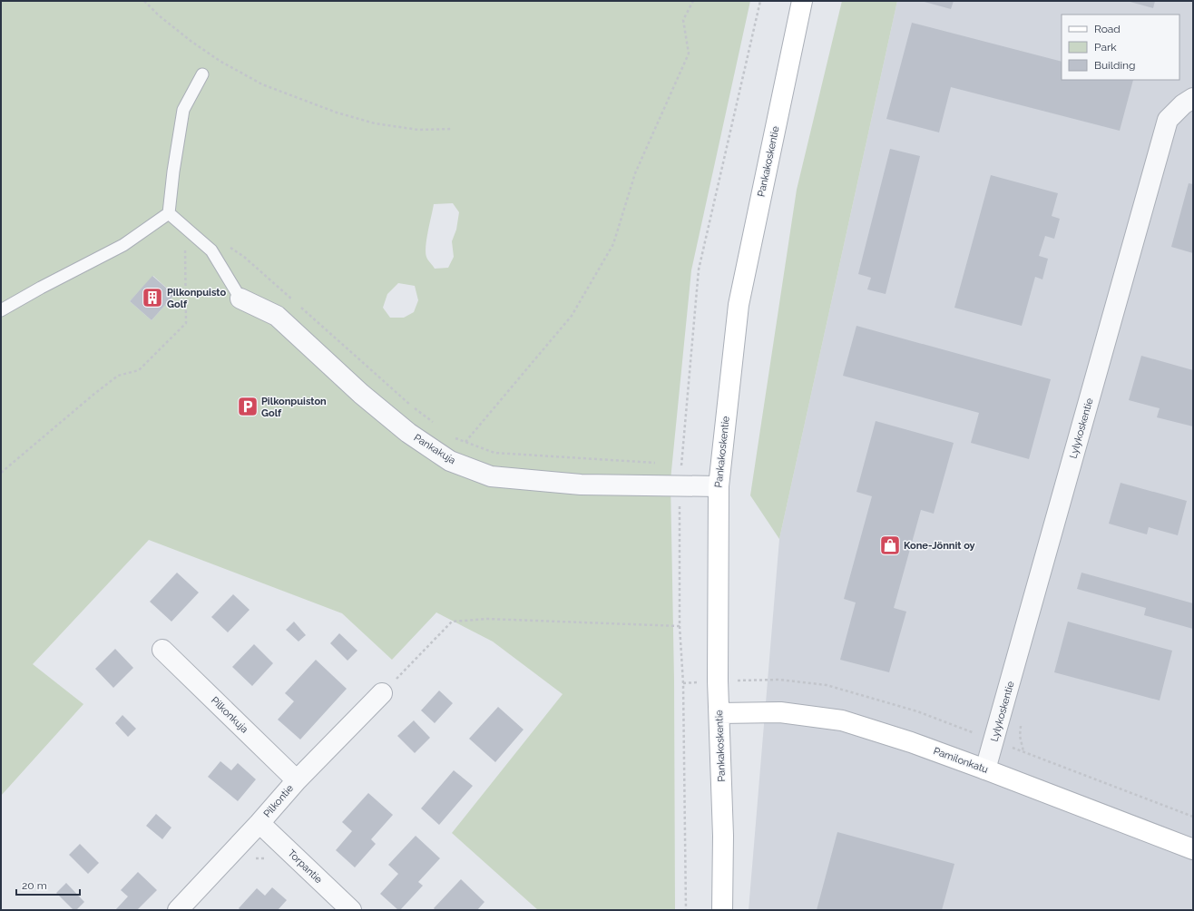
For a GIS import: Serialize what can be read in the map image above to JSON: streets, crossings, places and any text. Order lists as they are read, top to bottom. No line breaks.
{"streets":{"main road":["Pankakoskentie","Pamilonkatu"],"street":["Lylykoskentie","Pankakuja","Pilkonkuja","Pilkontie","Torpantie"]},"crossings":[["Pankakoskentie","Pankakuja"],["Pankakoskentie","Pamilonkatu"],["Lylykoskentie","Pamilonkatu"],["Pilkonkuja","Pilkontie"],["Pilkontie","Torpantie"]],"places":{"building":["Pilkonpuisto Golf"],"parking":["Pilkonpuiston Golf"],"shop":["Kone-Jönnit oy"]},"legend":["Road","Park","Building"],"scale_bar":"20 m"}
